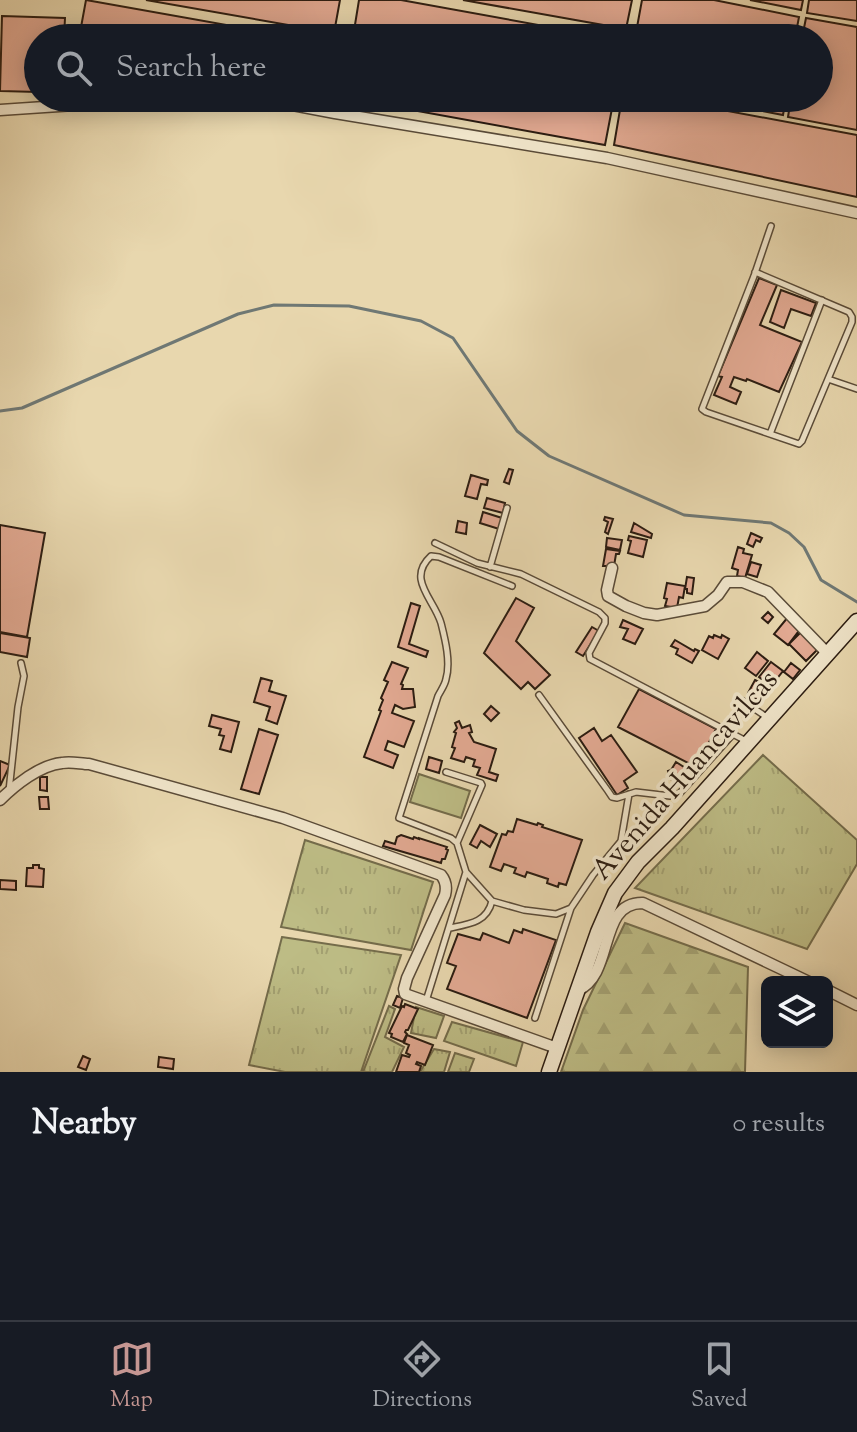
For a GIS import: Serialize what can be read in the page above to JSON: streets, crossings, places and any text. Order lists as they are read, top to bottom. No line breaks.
{"streets":{"street":["Avenida Huancavilcas"]},"page":{"search":"Search here","heading":["Nearby","0 results"],"nav":["Map","Directions","Saved"]}}
